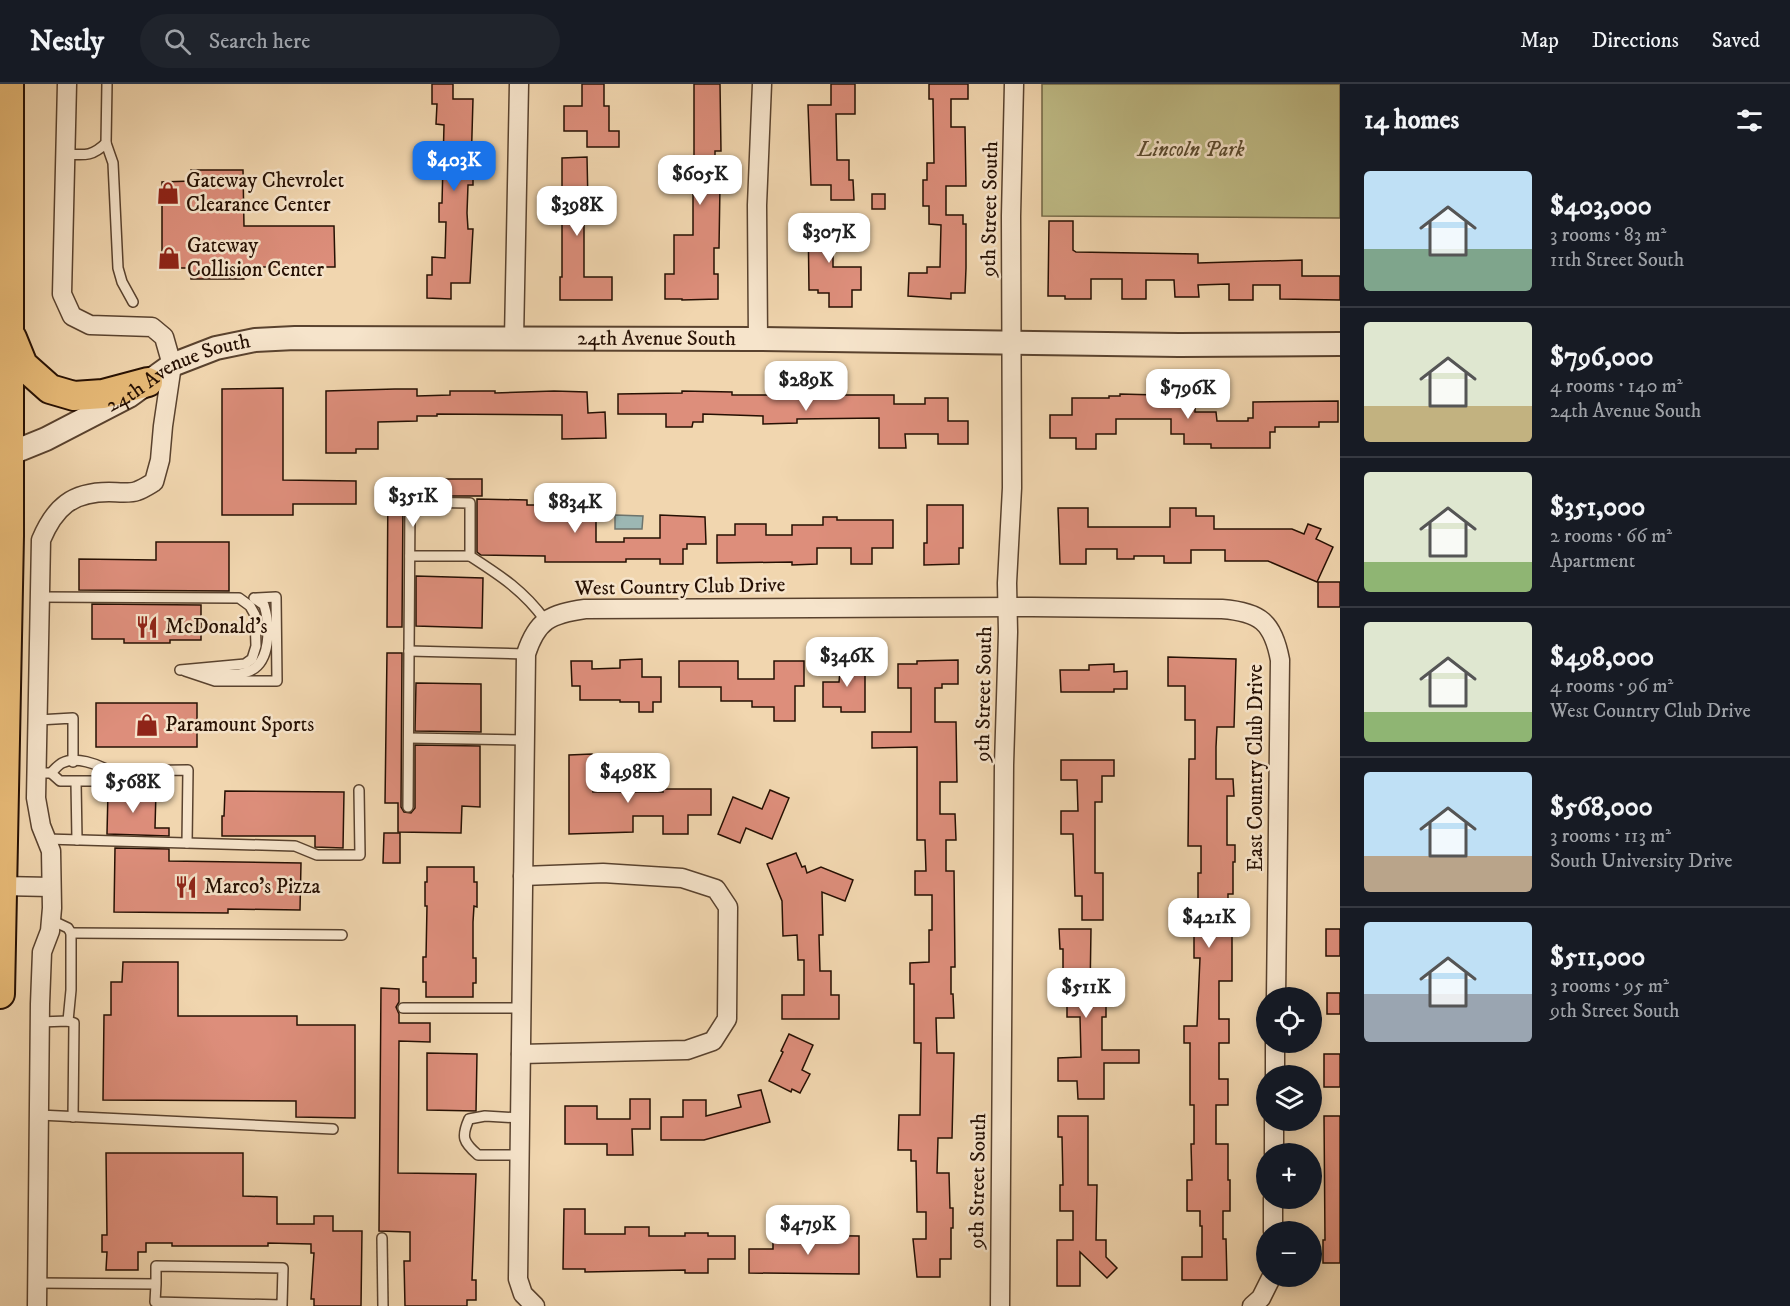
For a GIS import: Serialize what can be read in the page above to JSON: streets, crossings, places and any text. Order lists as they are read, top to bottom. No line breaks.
{"streets":{"street":["9th Street South","24th Avenue South","West Country Club Drive","East Country Club Drive"]},"crossings":[["9th Street South","24th Avenue South"],["9th Street South","West Country Club Drive"],["9th Street South","East Country Club Drive"],["West Country Club Drive","East Country Club Drive"]],"parks":["Lincoln Park"],"places":{"shop":["Gateway Chevrolet Clearance Center","Gateway Collision Center","Paramount Sports"],"restaurant":["McDonald's","Marco's Pizza"]},"page":{"header":"Nestly","search":"Search here","nav":["Map","Directions","Saved"],"heading":"14 homes","price":["$403K","$605K","$398K","$307K","$289K","$796K","$351K","$834K","$346K","$498K","$568K","$421K","$511K","$479K"],"list":[{"name":"$403,000","note":"3 rooms · 83 m² · 11th Street South"},{"name":"$796,000","note":"4 rooms · 140 m² · 24th Avenue South"},{"name":"$351,000","note":"2 rooms · 66 m² · Apartment"},{"name":"$498,000","note":"4 rooms · 96 m² · West Country Club Drive"},{"name":"$568,000","note":"3 rooms · 113 m² · South University Drive"},{"name":"$511,000","note":"3 rooms · 95 m² · 9th Street South"}],"map_buttons":["+","−"]}}
